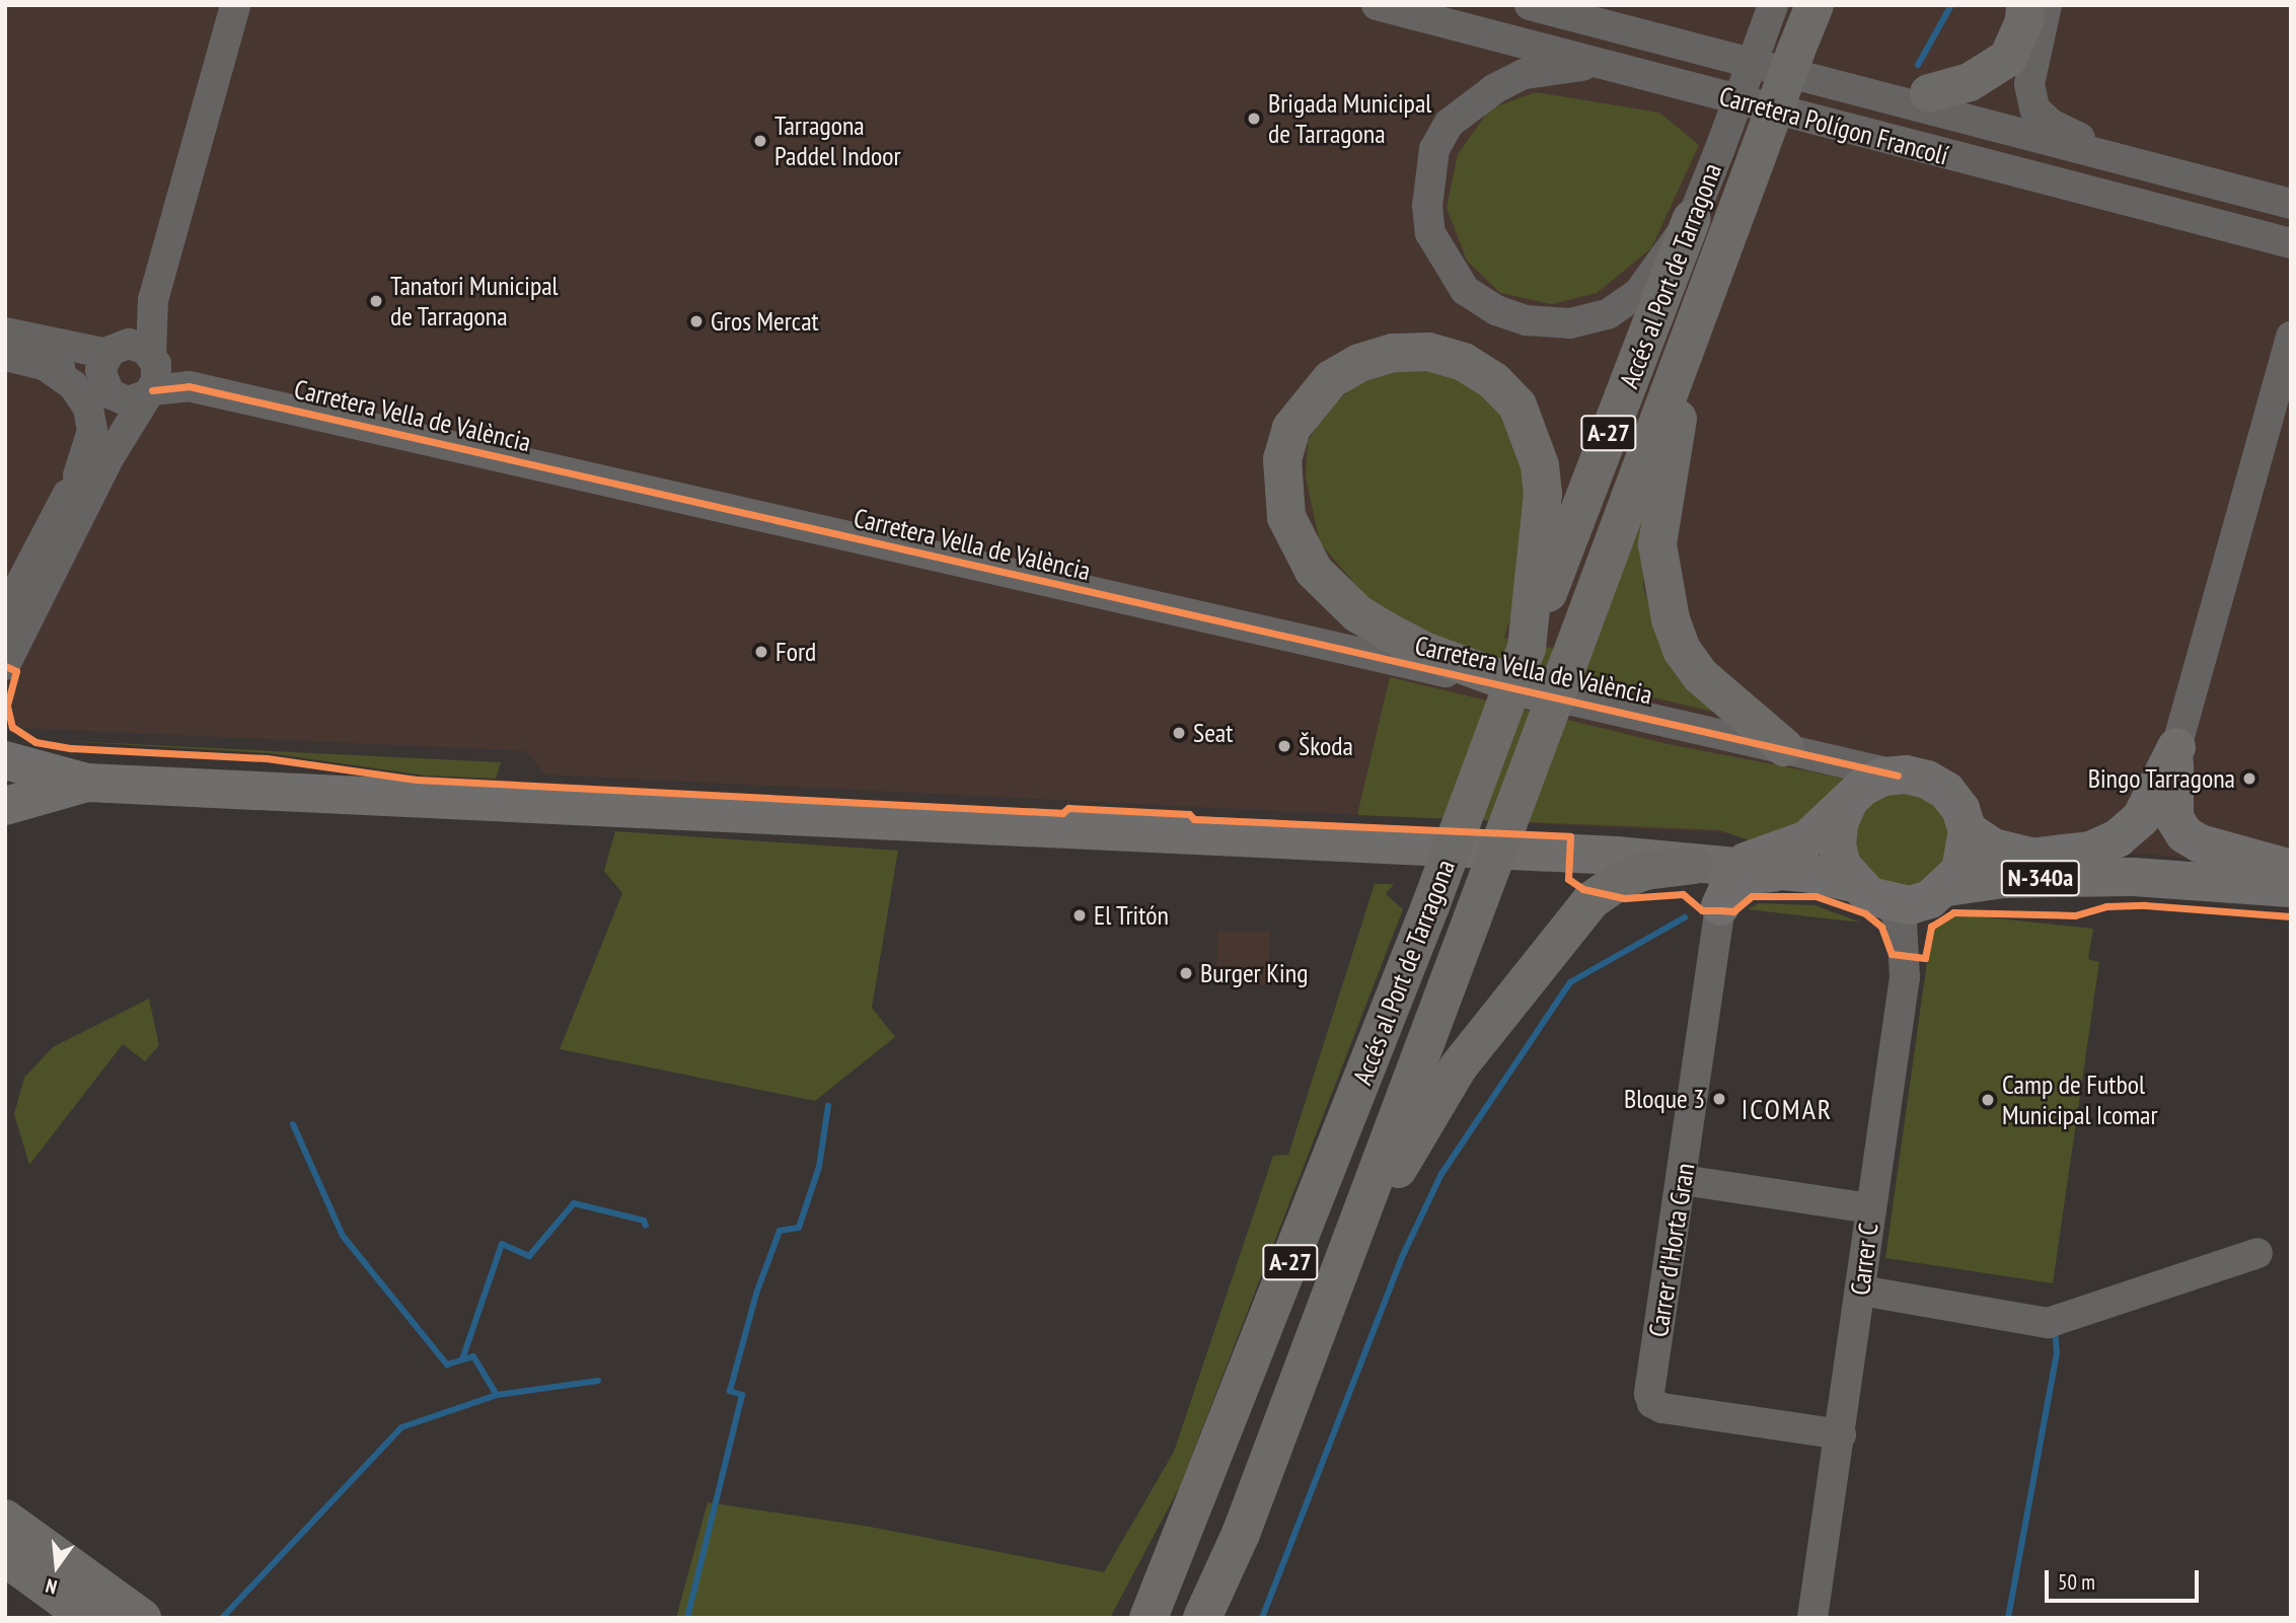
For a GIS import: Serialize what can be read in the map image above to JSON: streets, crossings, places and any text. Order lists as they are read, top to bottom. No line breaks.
{"streets":{"highway":["Accés al Port de Tarragona","A-27"],"main road":["N-340a"],"street":["Carretera Polígon Francolí","Carretera Vella de València","Carrer d'Horta Gran","Carrer C"]},"crossings":[["Carretera Vella de València","N-340a"],["Carretera Vella de València","Carrer C"],["N-340a","Carrer C"],["Carrer d'Horta Gran","Carrer C"]],"districts":["ICOMAR"],"places":["Brigada Municipal de Tarragona","Tarragona Paddel Indoor","Tanatori Municipal de Tarragona","Gros Mercat","Ford","Seat","Škoda","Bingo Tarragona","El Tritón","Burger King","Bloque 3","Camp de Futbol Municipal Icomar"],"scale_bar":"50 m","north":"bottom"}
